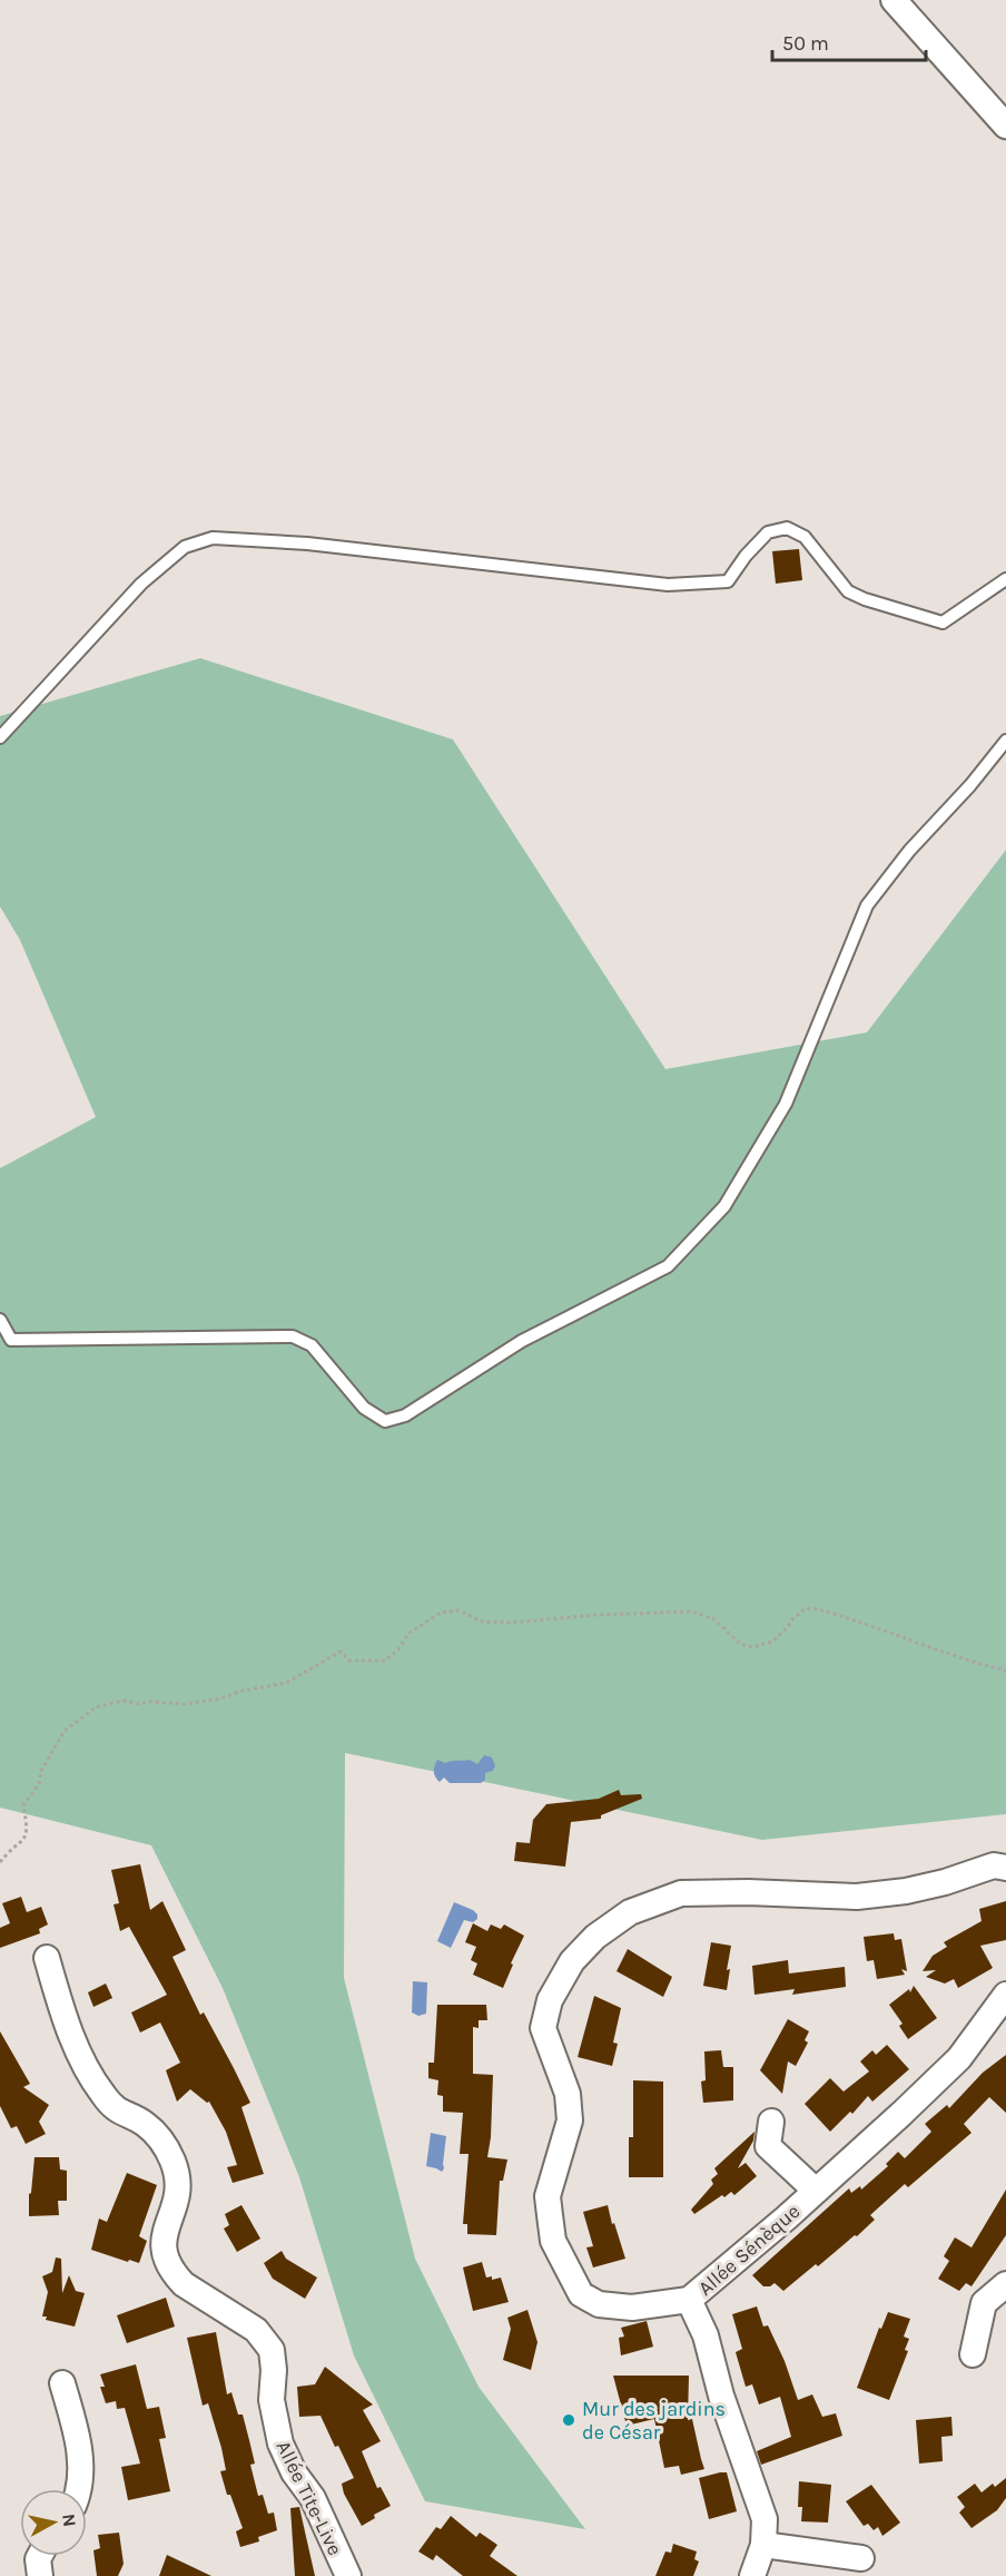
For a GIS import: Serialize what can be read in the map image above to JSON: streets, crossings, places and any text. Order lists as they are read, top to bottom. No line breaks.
{"streets":{"street":["Allée Sénèque","Allée Tite-Live"]},"places":["Mur des jardins de César"],"scale_bar":"50 m","north":"right"}
